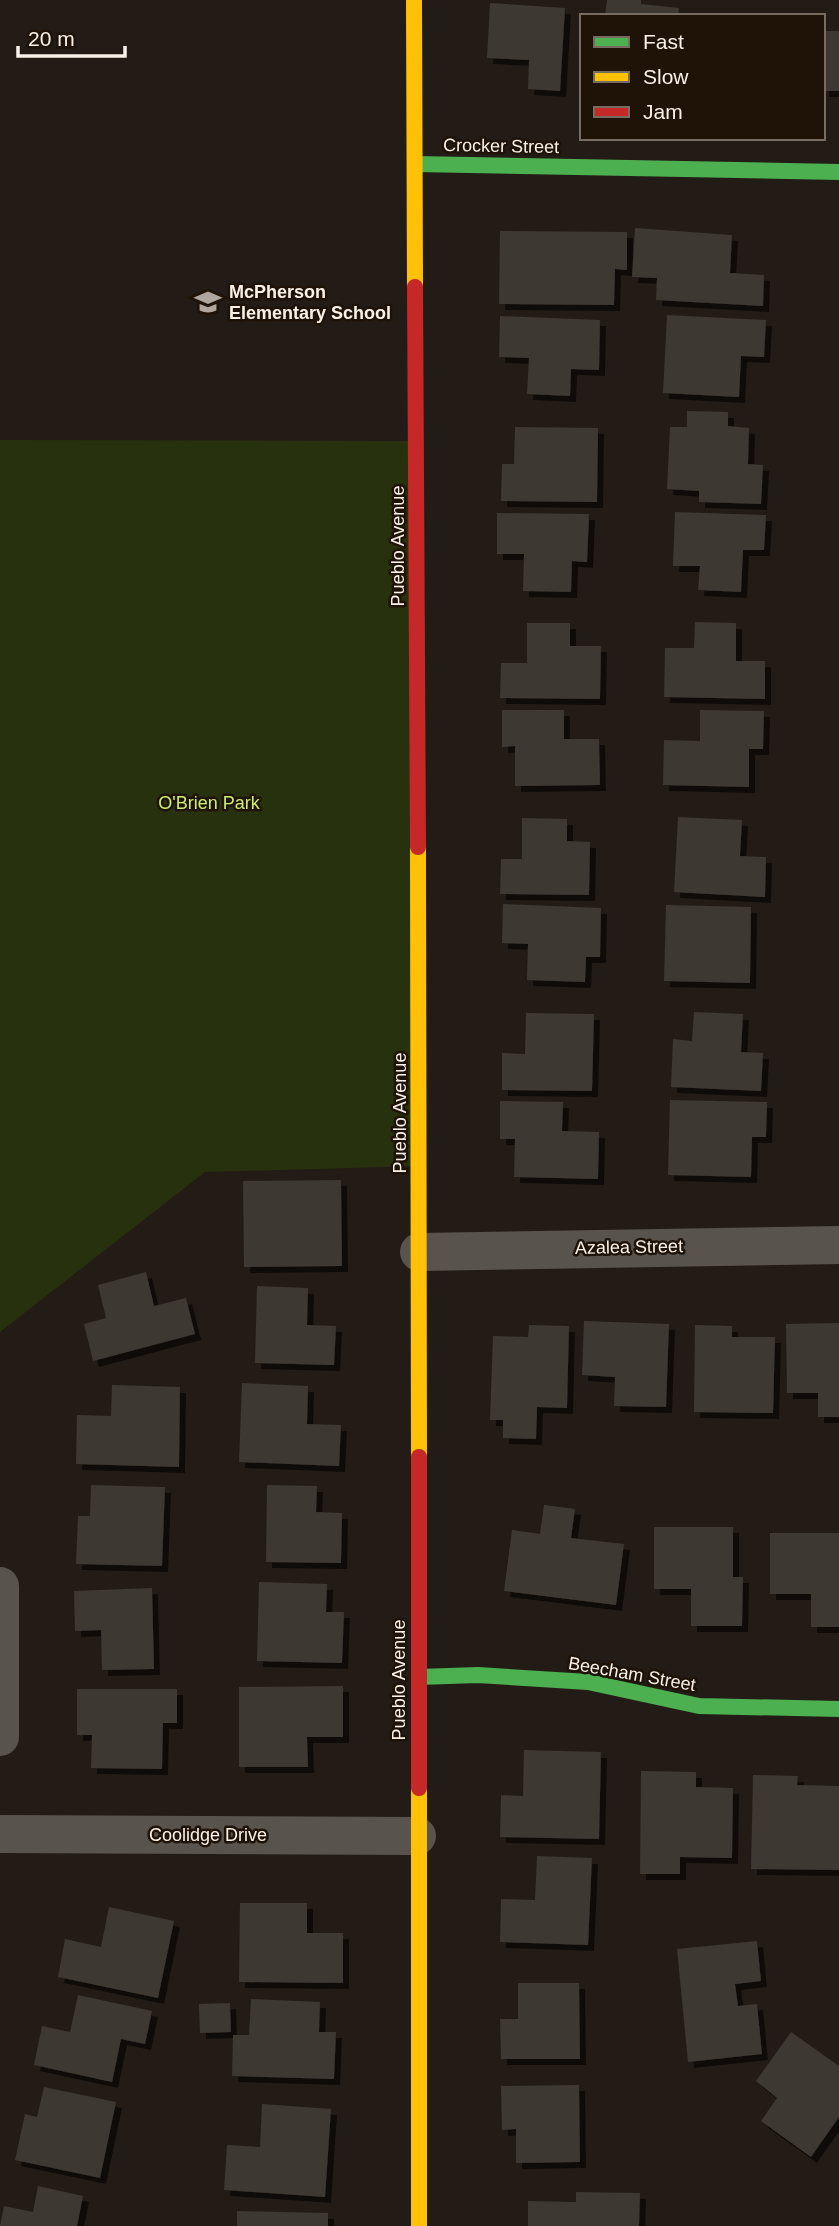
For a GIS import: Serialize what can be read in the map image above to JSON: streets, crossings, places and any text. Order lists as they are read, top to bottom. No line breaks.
{"streets":{"street":["Crocker Street","Pueblo Avenue","Azalea Street","Beecham Street","Coolidge Drive"]},"crossings":[["Crocker Street","Pueblo Avenue"],["Pueblo Avenue","Azalea Street"],["Pueblo Avenue","Beecham Street"],["Pueblo Avenue","Coolidge Drive"]],"parks":["O'Brien Park"],"places":{"school or university":["McPherson Elementary School"]},"legend":["Fast","Slow","Jam"],"scale_bar":"20 m"}
